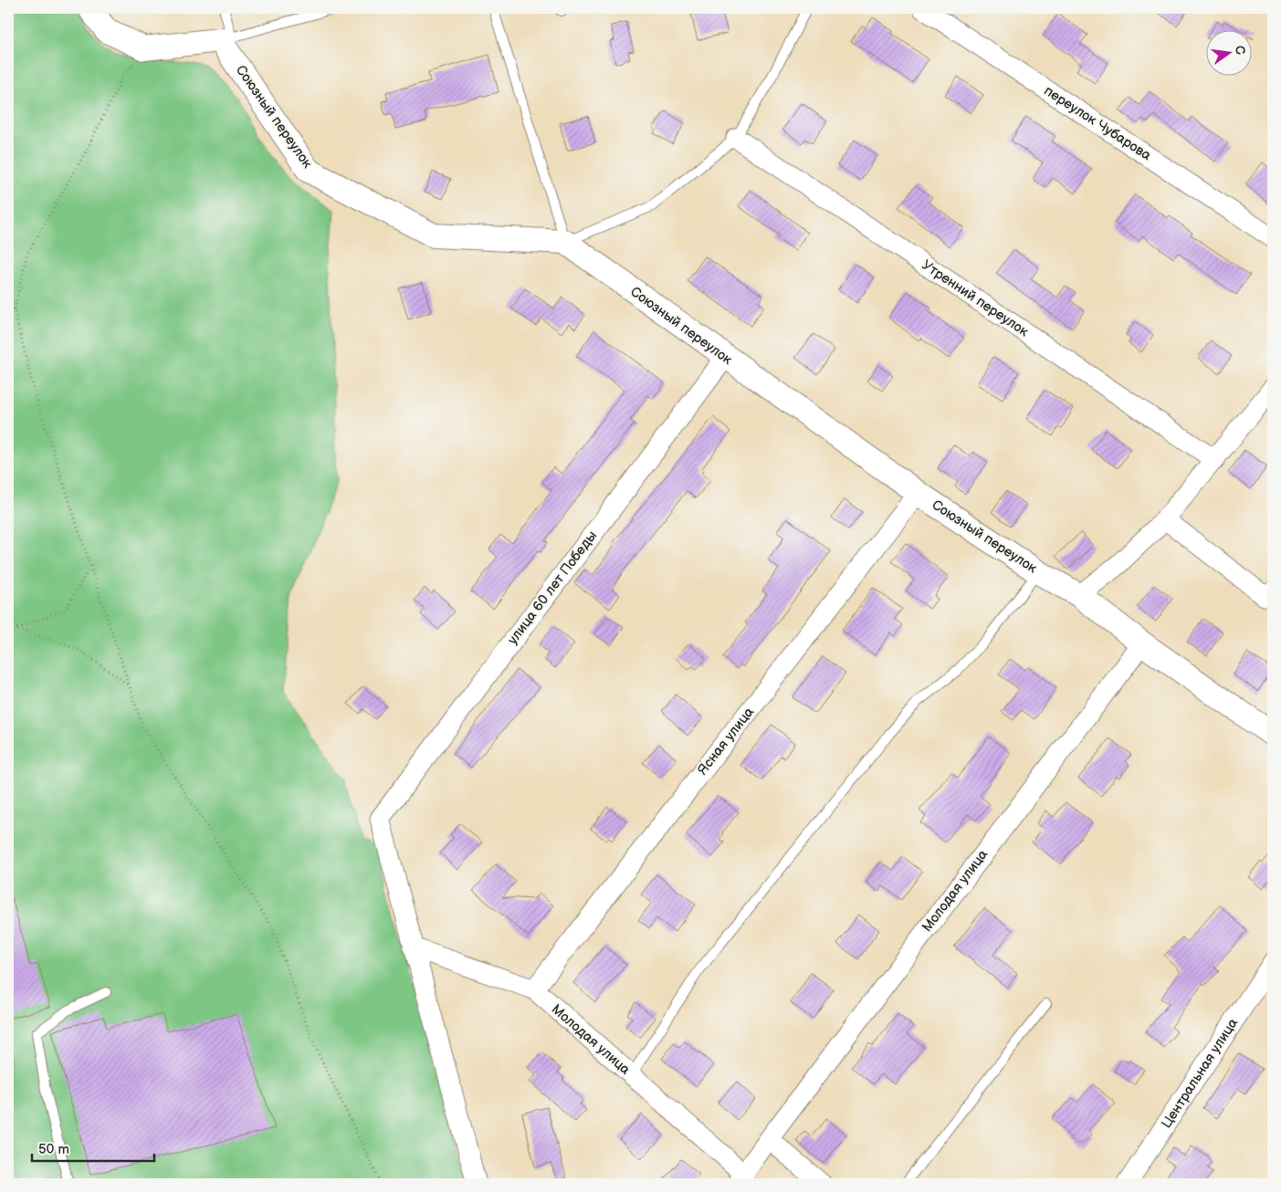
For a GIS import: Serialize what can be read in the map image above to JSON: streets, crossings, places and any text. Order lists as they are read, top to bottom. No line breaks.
{"streets":{"street":["Союзный переулок","переулок Чубарова","Утренний переулок","улица 60 лет Победы","Ясная улица","Молодая улица","Центральная улица"]},"crossings":[["Союзный переулок","улица 60 лет Победы"],["Союзный переулок","Ясная улица"],["Союзный переулок","Молодая улица"],["улица 60 лет Победы","Молодая улица"],["Ясная улица","Молодая улица"]],"scale_bar":"50 m","north":"right"}
